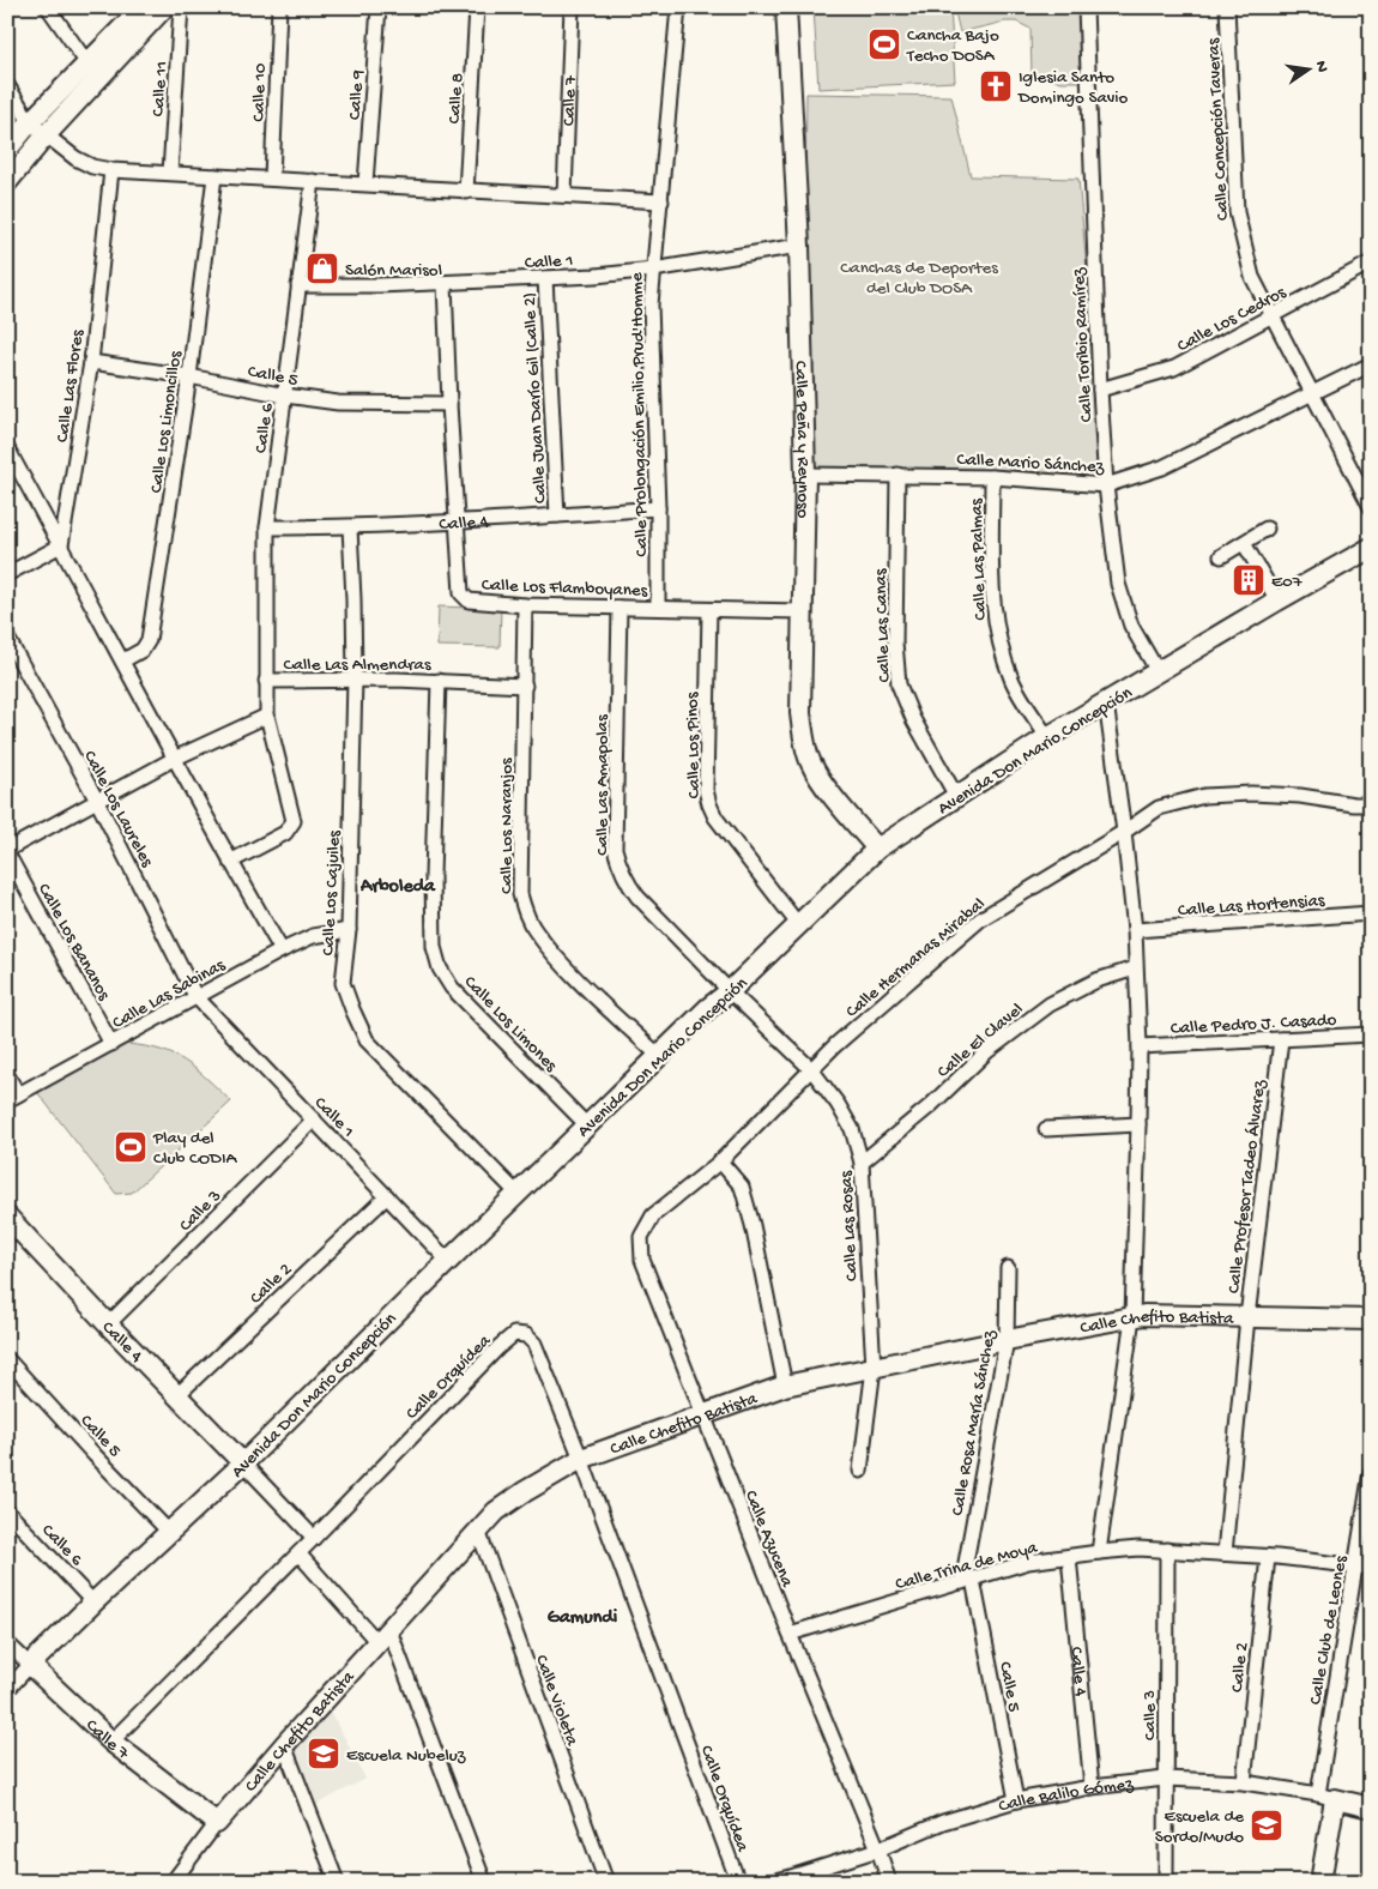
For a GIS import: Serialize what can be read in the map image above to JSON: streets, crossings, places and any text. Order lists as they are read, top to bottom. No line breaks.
{"streets":{"street":["Calle 11","Calle 10","Calle 9","Calle 8","Calle 7","Calle Concepción Taveras","Calle 1","Calle Los Cedros","Calle Toribio Ramírez","Calle 5","Calle Las Flores","Calle Juan Darío Gil (Calle 2)","Calle Prolongación Emilio Prud'Homme","Calle Los Limoncillos","Calle 6","Calle Peña y Reynoso","Calle Mario Sánchez","Calle 4","Calle Las Palmas","Calle Los Flamboyanes","Calle Las Canas","Calle Las Almendras","Calle Los Pinos","Avenida Don Mario Concepción","Calle Las Amapolas","Calle Los Laureles","Calle Los Naranjos","Calle Los Cajuiles","Calle Las Hortensias","Calle Los Bananos","Calle Hermanas Mirabal","Calle Las Sabinas","Calle Los Limones","Calle Pedro J. Casado","Calle El Clavel","Calle Profesor Tadeo Álvarez","Calle 3","Calle Las Rosas","Calle 2","Calle Chefito Batista","Calle Orquídea","Calle Rosa María Sánchez","Calle Azucena","Calle Trina de Moya","Calle Club de Leones","Calle Violeta","Calle Balilo Gómez"]},"crossings":[["Calle 7","Avenida Don Mario Concepción"],["Calle 7","Calle Chefito Batista"],["Calle 7","Calle Orquídea"],["Calle Concepción Taveras","Calle Los Cedros"],["Calle Concepción Taveras","Calle Mario Sánchez"],["Calle 1","Calle Juan Darío Gil (Calle 2)"],["Calle 1","Calle Prolongación Emilio Prud'Homme"],["Calle 1","Calle 6"],["Calle 1","Calle Peña y Reynoso"],["Calle 1","Calle Los Flamboyanes"],["Calle 1","Avenida Don Mario Concepción"],["Calle 1","Calle Los Laureles"],["Calle 1","Calle Las Sabinas"],["Calle 1","Calle 3"],["Calle 1","Calle 2"],["Calle Los Cedros","Calle Toribio Ramírez"],["Calle Toribio Ramírez","Calle Mario Sánchez"],["Calle Toribio Ramírez","Avenida Don Mario Concepción"],["Calle 5","Calle Las Flores"],["Calle 5","Calle Los Limoncillos"],["Calle 5","Calle 6"],["Calle 5","Calle Los Flamboyanes"],["Calle 5","Avenida Don Mario Concepción"],["Calle 5","Calle Rosa María Sánchez"],["Calle 5","Calle Trina de Moya"],["Calle 5","Calle Balilo Gómez"],["Calle Juan Darío Gil (Calle 2)","Calle 4"],["Calle Prolongación Emilio Prud'Homme","Calle 4"],["Calle Prolongación Emilio Prud'Homme","Calle Los Flamboyanes"],["Calle 6","Calle 4"],["Calle 6","Calle Las Almendras"],["Calle 6","Avenida Don Mario Concepción"],["Calle Peña y Reynoso","Calle Mario Sánchez"],["Calle Peña y Reynoso","Calle Los Flamboyanes"],["Calle Peña y Reynoso","Avenida Don Mario Concepción"],["Calle Mario Sánchez","Calle Las Palmas"],["Calle Mario Sánchez","Calle Las Canas"],["Calle 4","Calle Los Flamboyanes"],["Calle 4","Avenida Don Mario Concepción"],["Calle 4","Calle Los Cajuiles"],["Calle 4","Calle 3"],["Calle 4","Calle 2"],["Calle 4","Calle Trina de Moya"],["Calle 4","Calle Balilo Gómez"],["Calle Las Palmas","Avenida Don Mario Concepción"],["Calle Los Flamboyanes","Calle Los Pinos"],["Calle Los Flamboyanes","Calle Las Amapolas"],["Calle Los Flamboyanes","Calle Los Naranjos"],["Calle Las Canas","Avenida Don Mario Concepción"],["Calle Las Almendras","Calle Los Naranjos"],["Calle Las Almendras","Calle Los Cajuiles"],["Calle Las Almendras","Calle Los Limones"],["Calle Los Pinos","Avenida Don Mario Concepción"],["Avenida Don Mario Concepción","Calle Las Amapolas"],["Avenida Don Mario Concepción","Calle Los Naranjos"],["Avenida Don Mario Concepción","Calle Los Cajuiles"],["Avenida Don Mario Concepción","Calle Los Limones"],["Avenida Don Mario Concepción","Calle Las Rosas"],["Calle Las Amapolas","Calle Las Rosas"],["Calle Los Laureles","Calle Las Sabinas"],["Calle Los Cajuiles","Calle Las Sabinas"],["Calle Los Bananos","Calle Las Sabinas"],["Calle Hermanas Mirabal","Calle Las Rosas"],["Calle Hermanas Mirabal","Calle Azucena"],["Calle Pedro J. Casado","Calle Profesor Tadeo Álvarez"],["Calle El Clavel","Calle Las Rosas"],["Calle Profesor Tadeo Álvarez","Calle Chefito Batista"],["Calle Profesor Tadeo Álvarez","Calle Trina de Moya"],["Calle 3","Calle Trina de Moya"],["Calle 3","Calle Balilo Gómez"],["Calle Las Rosas","Calle Chefito Batista"],["Calle 2","Calle Trina de Moya"],["Calle 2","Calle Balilo Gómez"],["Calle Chefito Batista","Calle Orquídea"],["Calle Chefito Batista","Calle Rosa María Sánchez"],["Calle Chefito Batista","Calle Azucena"],["Calle Chefito Batista","Calle Violeta"],["Calle Rosa María Sánchez","Calle Trina de Moya"],["Calle Azucena","Calle Trina de Moya"],["Calle Azucena","Calle Balilo Gómez"],["Calle Trina de Moya","Calle Club de Leones"],["Calle Club de Leones","Calle Balilo Gómez"]],"districts":["Arboleda","Gamundi"],"parks":["Canchas de Deportes del Club DOSA"],"places":{"sports":["Cancha Bajo Techo DOSA","Play del Club CODIA"],"church":["Iglesia Santo Domingo Savio"],"shop":["Salón Marisol"],"building":["E07"],"school or university":["Escuela Nubeluz","Escuela de Sordo/Mudo"]},"north":"right"}
